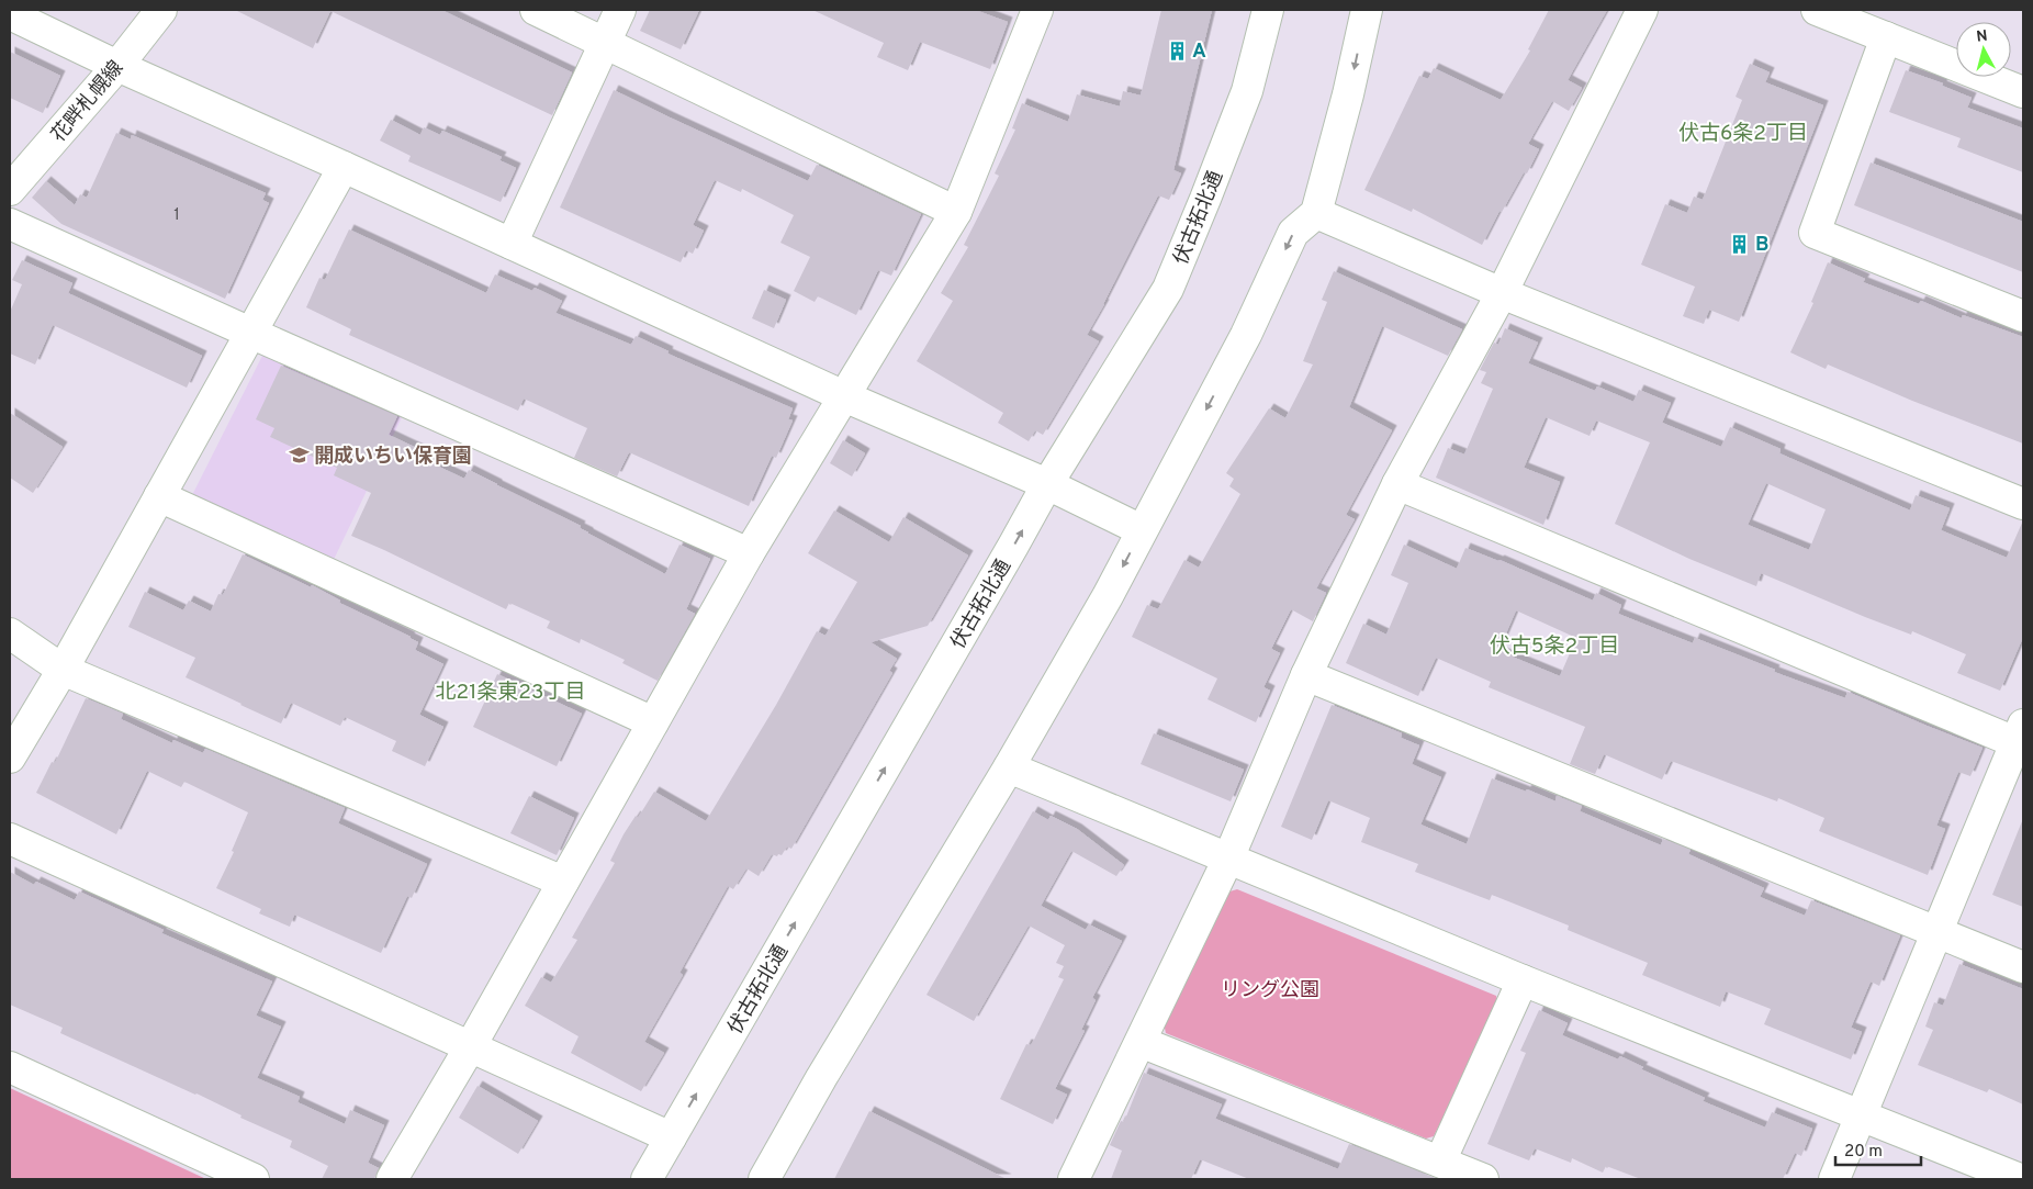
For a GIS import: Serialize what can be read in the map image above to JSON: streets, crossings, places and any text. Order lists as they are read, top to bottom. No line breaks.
{"streets":{"street":["花畔札幌線","伏古拓北通"]},"districts":["伏古6条2丁目","伏古5条2丁目","北21条東23丁目"],"parks":["リング公園"],"places":{"building":["A","B"],"school or university":["開成いちい保育園"]},"house_numbers":["1"],"scale_bar":"20 m","north":"top"}
